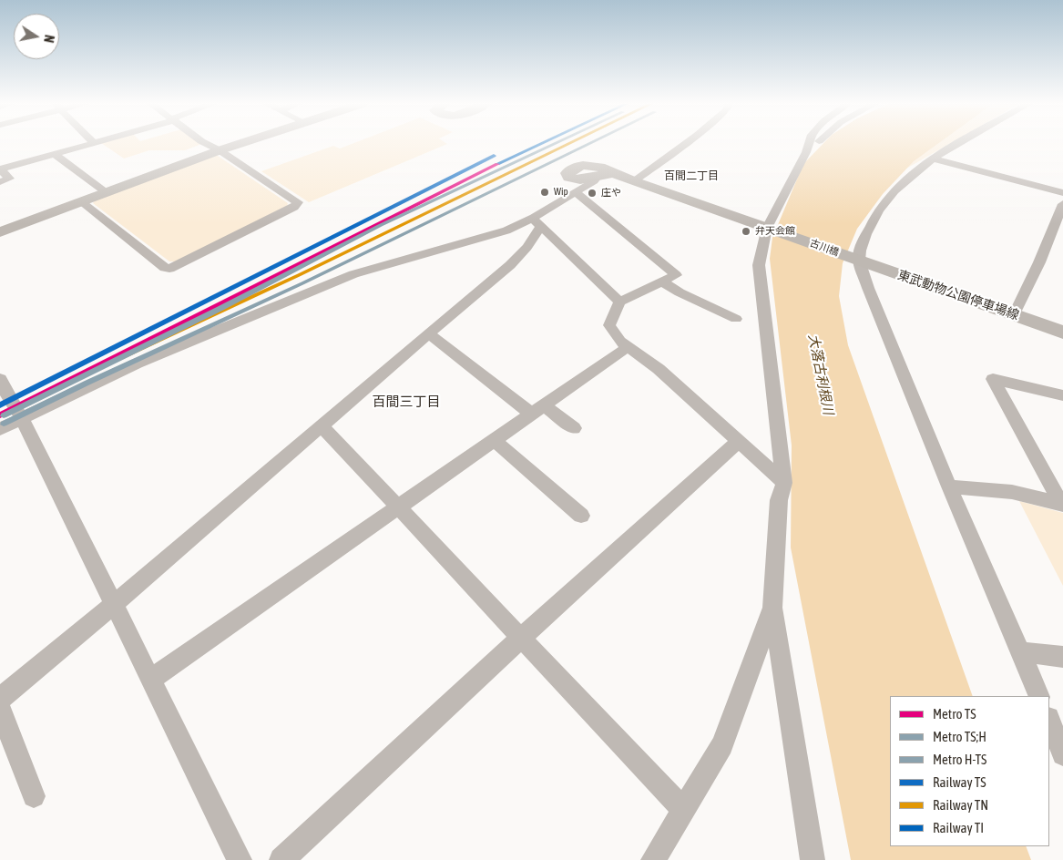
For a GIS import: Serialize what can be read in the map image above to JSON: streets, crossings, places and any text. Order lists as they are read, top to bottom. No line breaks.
{"streets":{"street":["古川橋","東武動物公園停車場線"]},"crossings":[["古川橋","東武動物公園停車場線"]],"districts":["百間二丁目","百間三丁目"],"water":["大落古利根川"],"places":["Wip","庄や","弁天会館"],"lines":["metro line TS;H","metro line H-TS","rail line TN","rail line TI","rail line TS","metro line TS"],"legend":["Metro TS","Metro TS;H","Metro H-TS","Railway TS","Railway TN","Railway TI"],"north":"right"}
